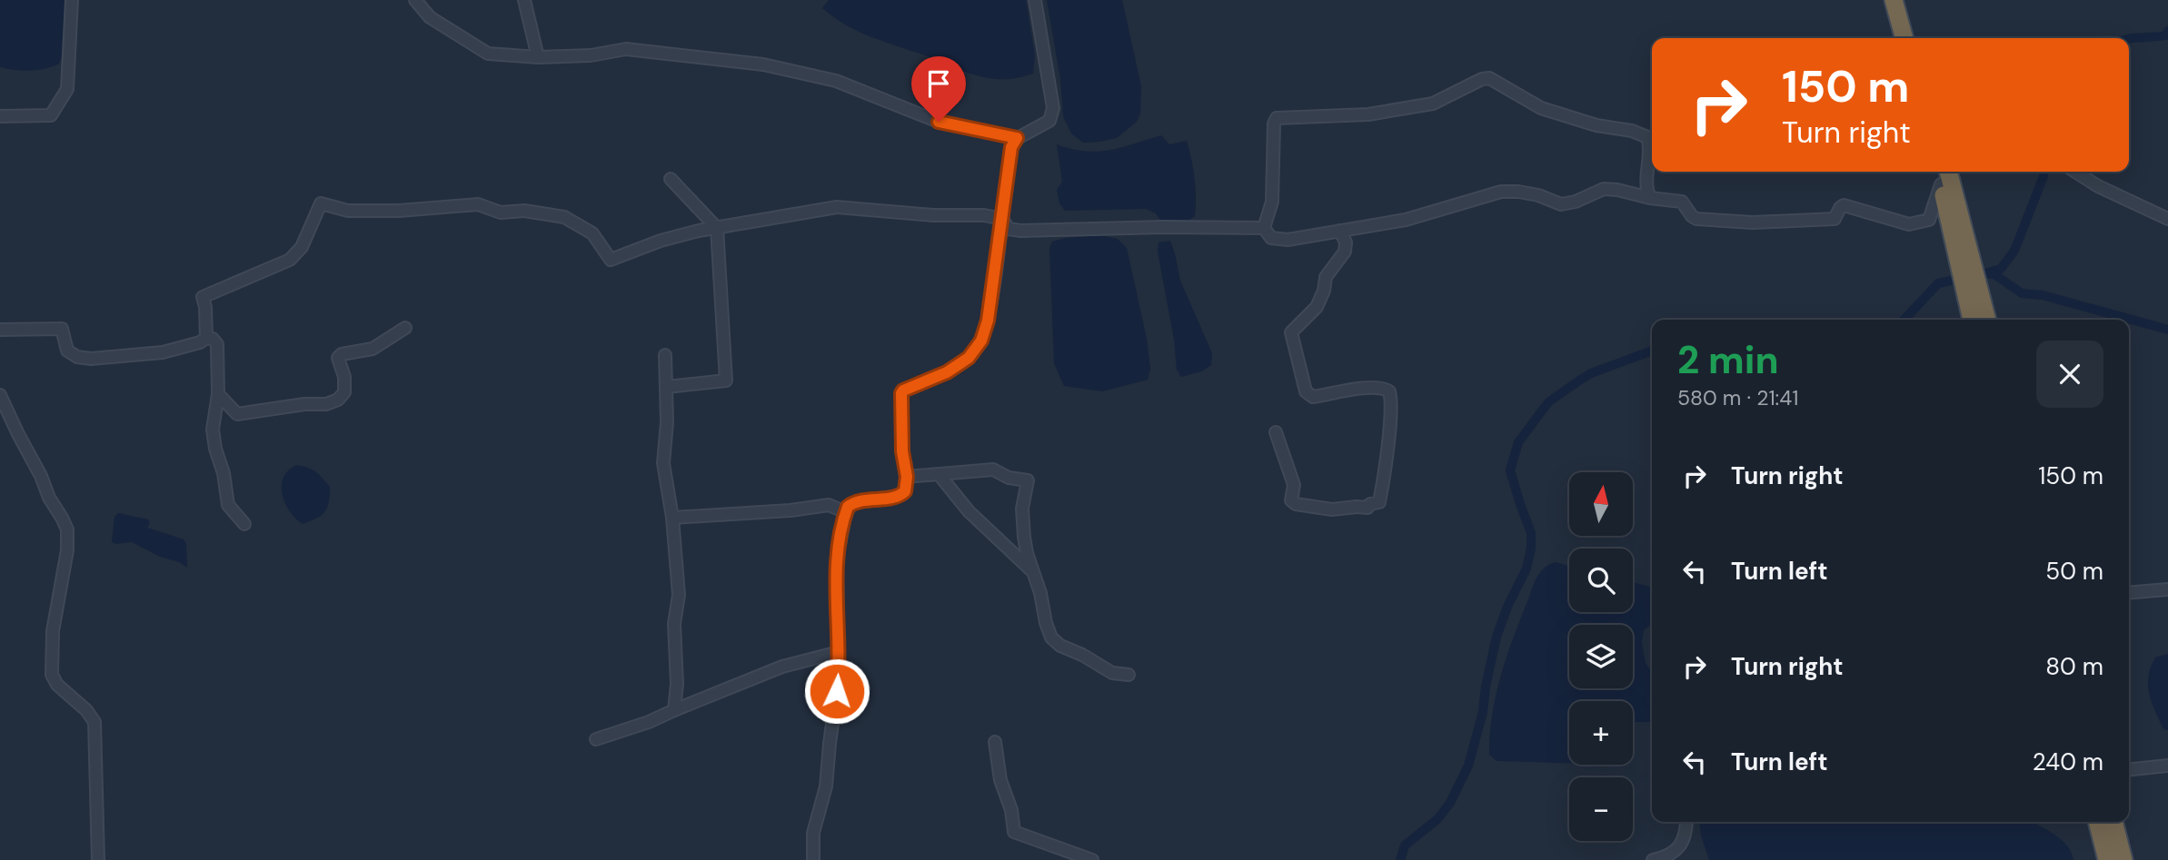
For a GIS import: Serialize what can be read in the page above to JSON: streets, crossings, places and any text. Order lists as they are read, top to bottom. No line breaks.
{"north":"top","page":{"turn":["150 m","Turn right"],"heading":["2 min","580 m · 21:41"],"list":[{"name":"Turn right","value":"150 m"},{"name":"Turn left","value":"50 m"},{"name":"Turn right","value":"80 m"},{"name":"Turn left","value":"240 m"}],"map_buttons":["+","−"]}}
